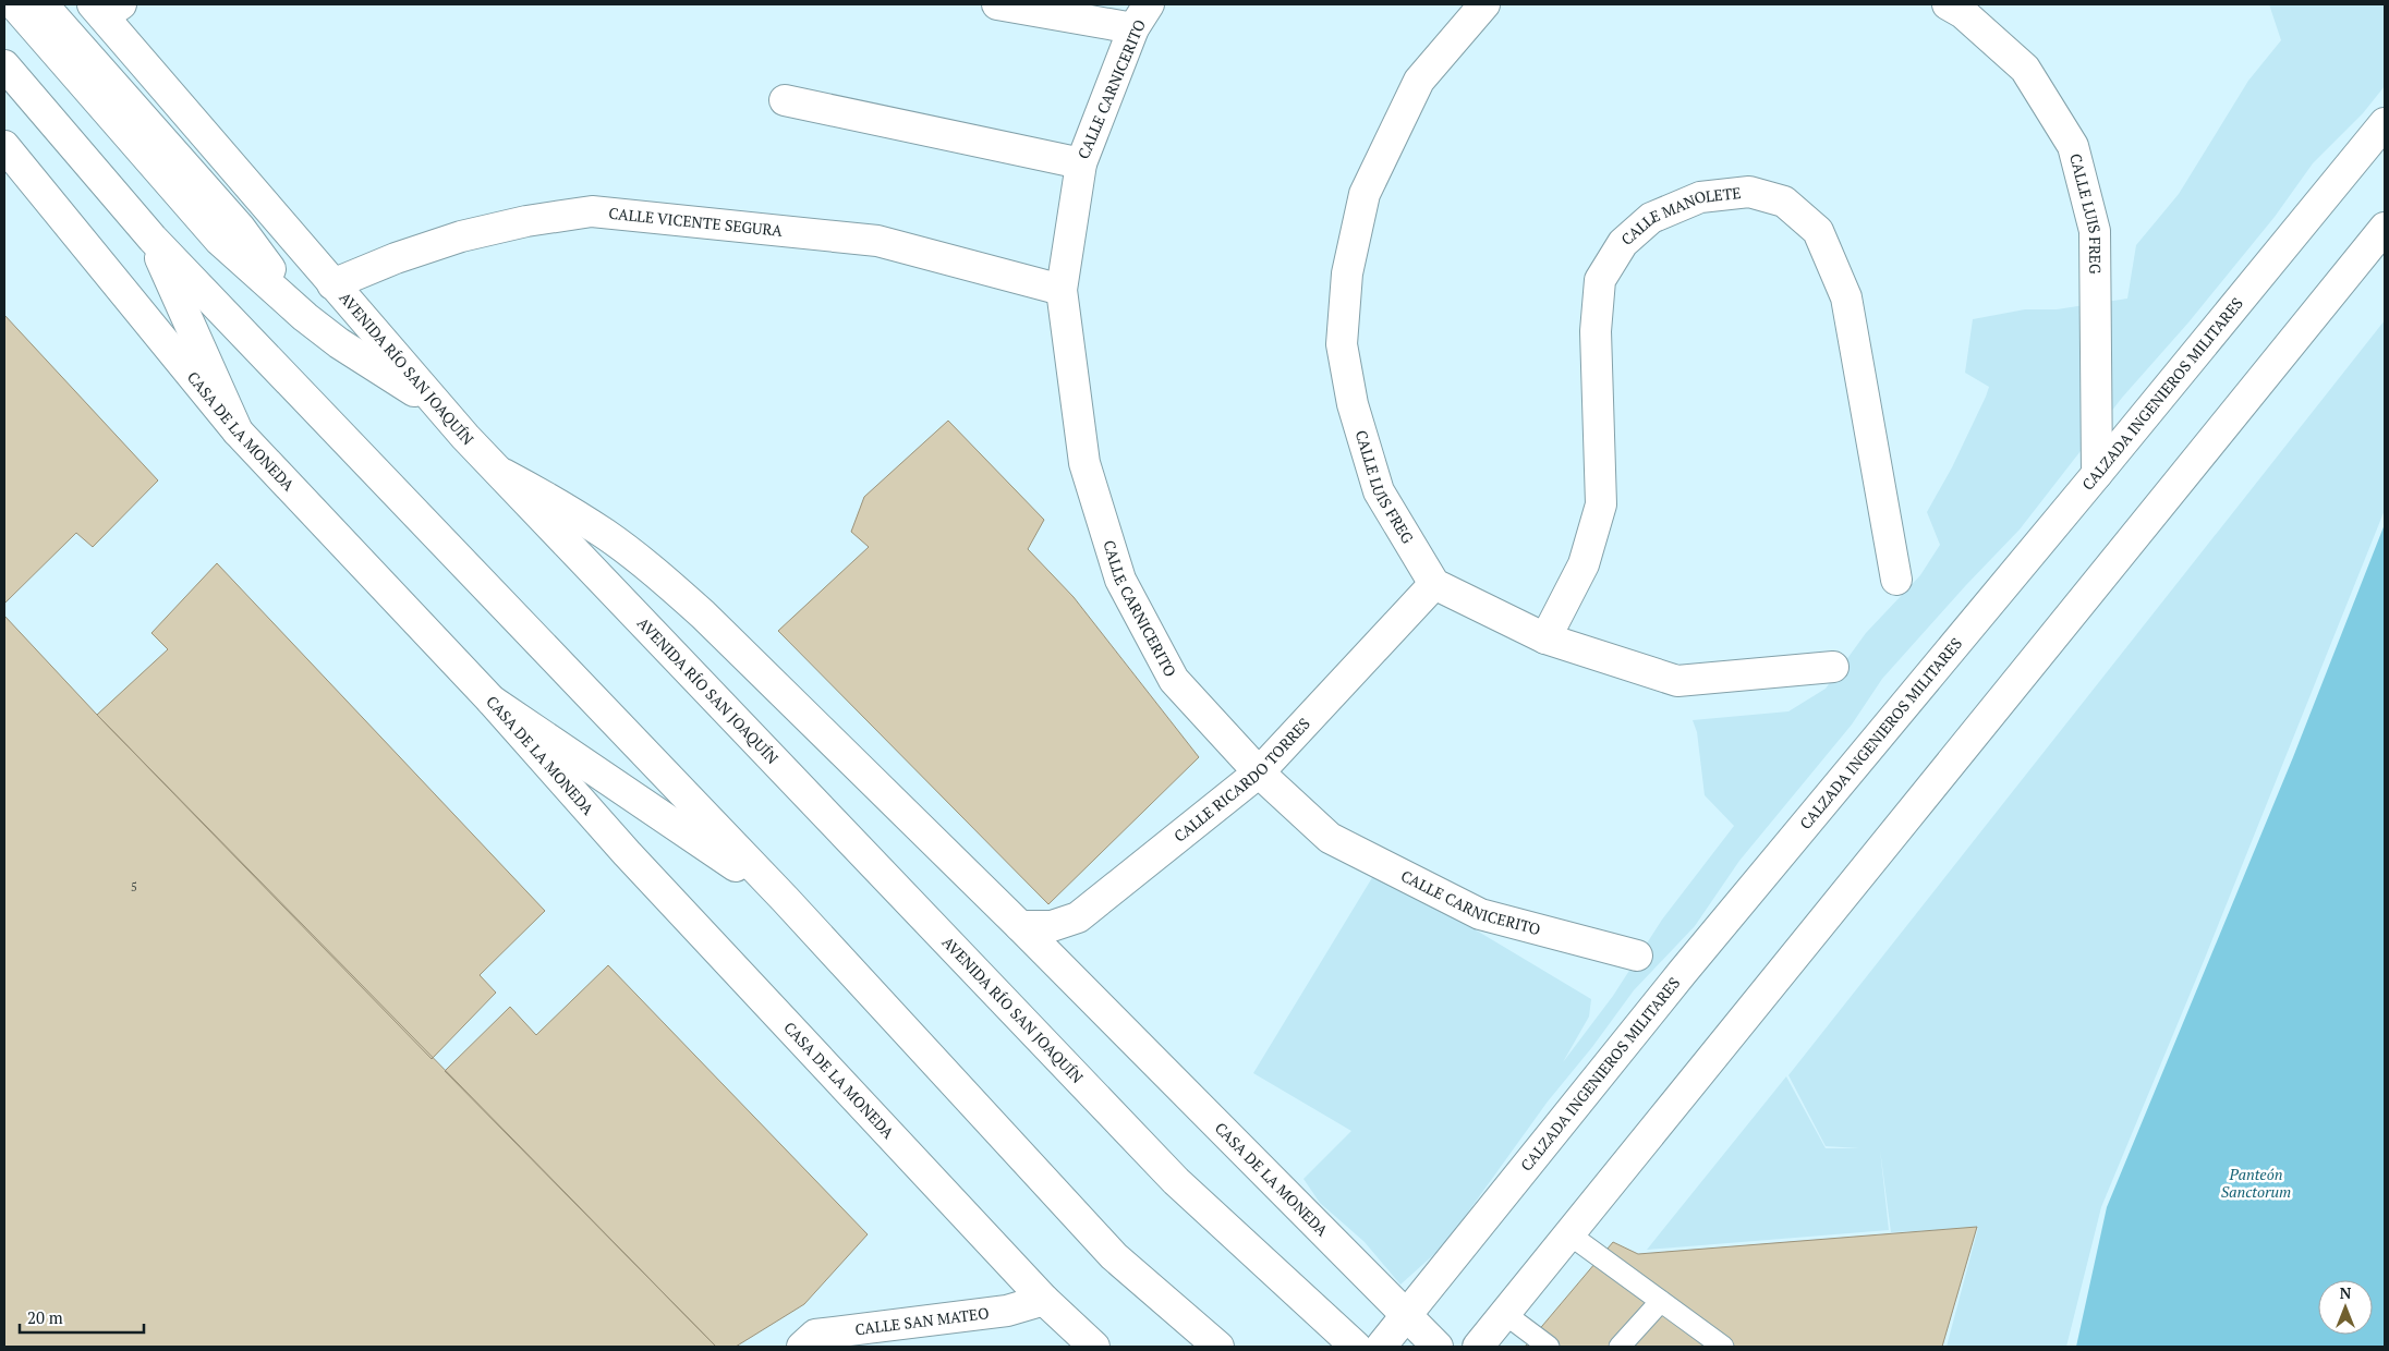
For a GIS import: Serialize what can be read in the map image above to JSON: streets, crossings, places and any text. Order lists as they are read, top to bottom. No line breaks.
{"streets":{"main road":["CALLE CARNICERITO","CALLE LUIS FREG","CALLE MANOLETE","CALLE VICENTE SEGURA","AVENIDA RÍO SAN JOAQUÍN","CALZADA INGENIEROS MILITARES","CASA DE LA MONEDA","CALLE RICARDO TORRES","CALLE SAN MATEO"]},"crossings":[["CALLE CARNICERITO","CALLE VICENTE SEGURA"],["CALLE CARNICERITO","CALLE RICARDO TORRES"],["CALLE LUIS FREG","CALZADA INGENIEROS MILITARES"],["CALLE LUIS FREG","CALLE RICARDO TORRES"],["CALLE VICENTE SEGURA","AVENIDA RÍO SAN JOAQUÍN"],["AVENIDA RÍO SAN JOAQUÍN","CASA DE LA MONEDA"],["CALZADA INGENIEROS MILITARES","CASA DE LA MONEDA"],["CASA DE LA MONEDA","CALLE RICARDO TORRES"],["CASA DE LA MONEDA","CALLE SAN MATEO"]],"parks":["Panteón Sanctorum"],"house_numbers":["5"],"scale_bar":"20 m","north":"top"}
